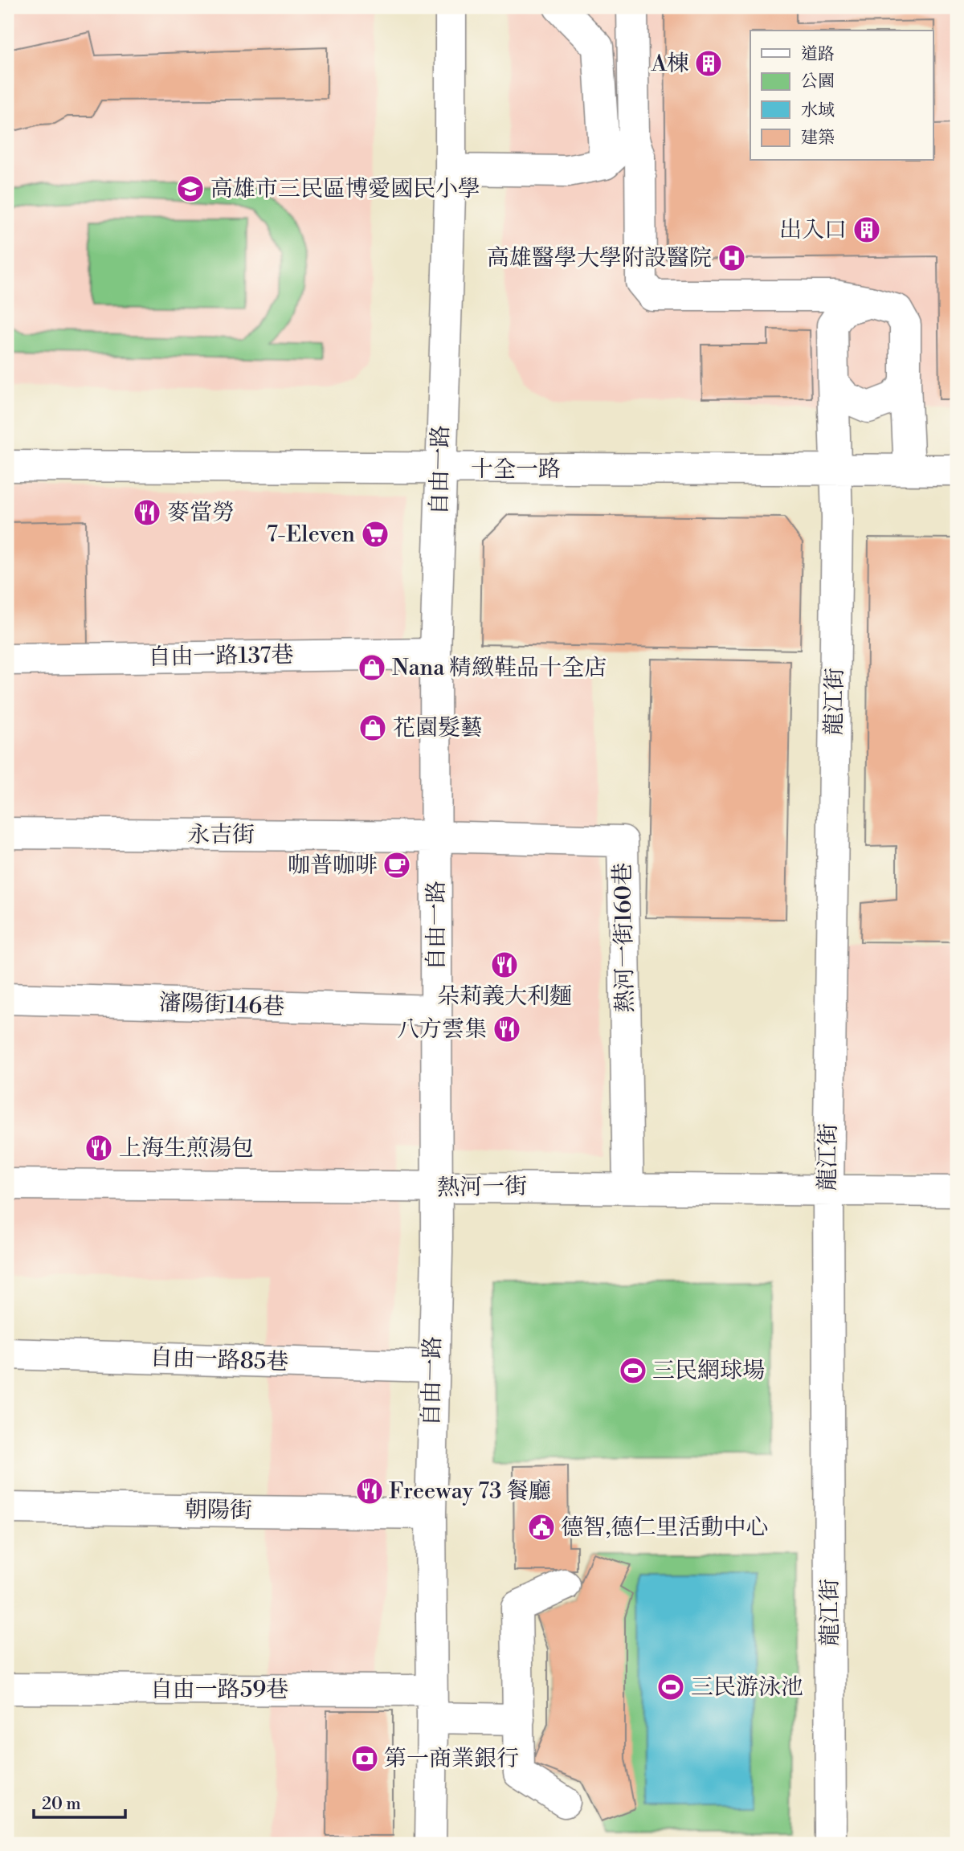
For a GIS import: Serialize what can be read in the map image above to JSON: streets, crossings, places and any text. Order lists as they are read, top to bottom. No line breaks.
{"streets":{"street":["十全一路","自由一路","自由一路137巷","龍江街","永吉街","熱河一街160巷","瀋陽街146巷","熱河一街","自由一路85巷","朝陽街","自由一路59巷"]},"crossings":[["十全一路","自由一路"],["十全一路","龍江街"],["自由一路","自由一路137巷"],["自由一路","永吉街"],["自由一路","熱河一街160巷"],["自由一路","瀋陽街146巷"],["自由一路","熱河一街"],["自由一路","自由一路85巷"],["自由一路","朝陽街"],["自由一路","自由一路59巷"],["龍江街","熱河一街"],["永吉街","熱河一街160巷"],["熱河一街160巷","熱河一街"]],"places":{"building":["A棟","出入口"],"school or university":["高雄市三民區博愛國民小學"],"hospital":["高雄醫學大學附設醫院"],"restaurant":["麥當勞","朵莉義大利麵","八方雲集","上海生煎湯包","Freeway 73 餐廳"],"supermarket":["7-Eleven"],"shop":["Nana 精緻鞋品十全店","花園髮藝"],"cafe":["咖普咖啡"],"sports":["三民網球場","三民游泳池"],"public building":["德智,德仁里活動中心"],"bank":["第一商業銀行"]},"legend":["道路","公園","水域","建築"],"scale_bar":"20 m"}
